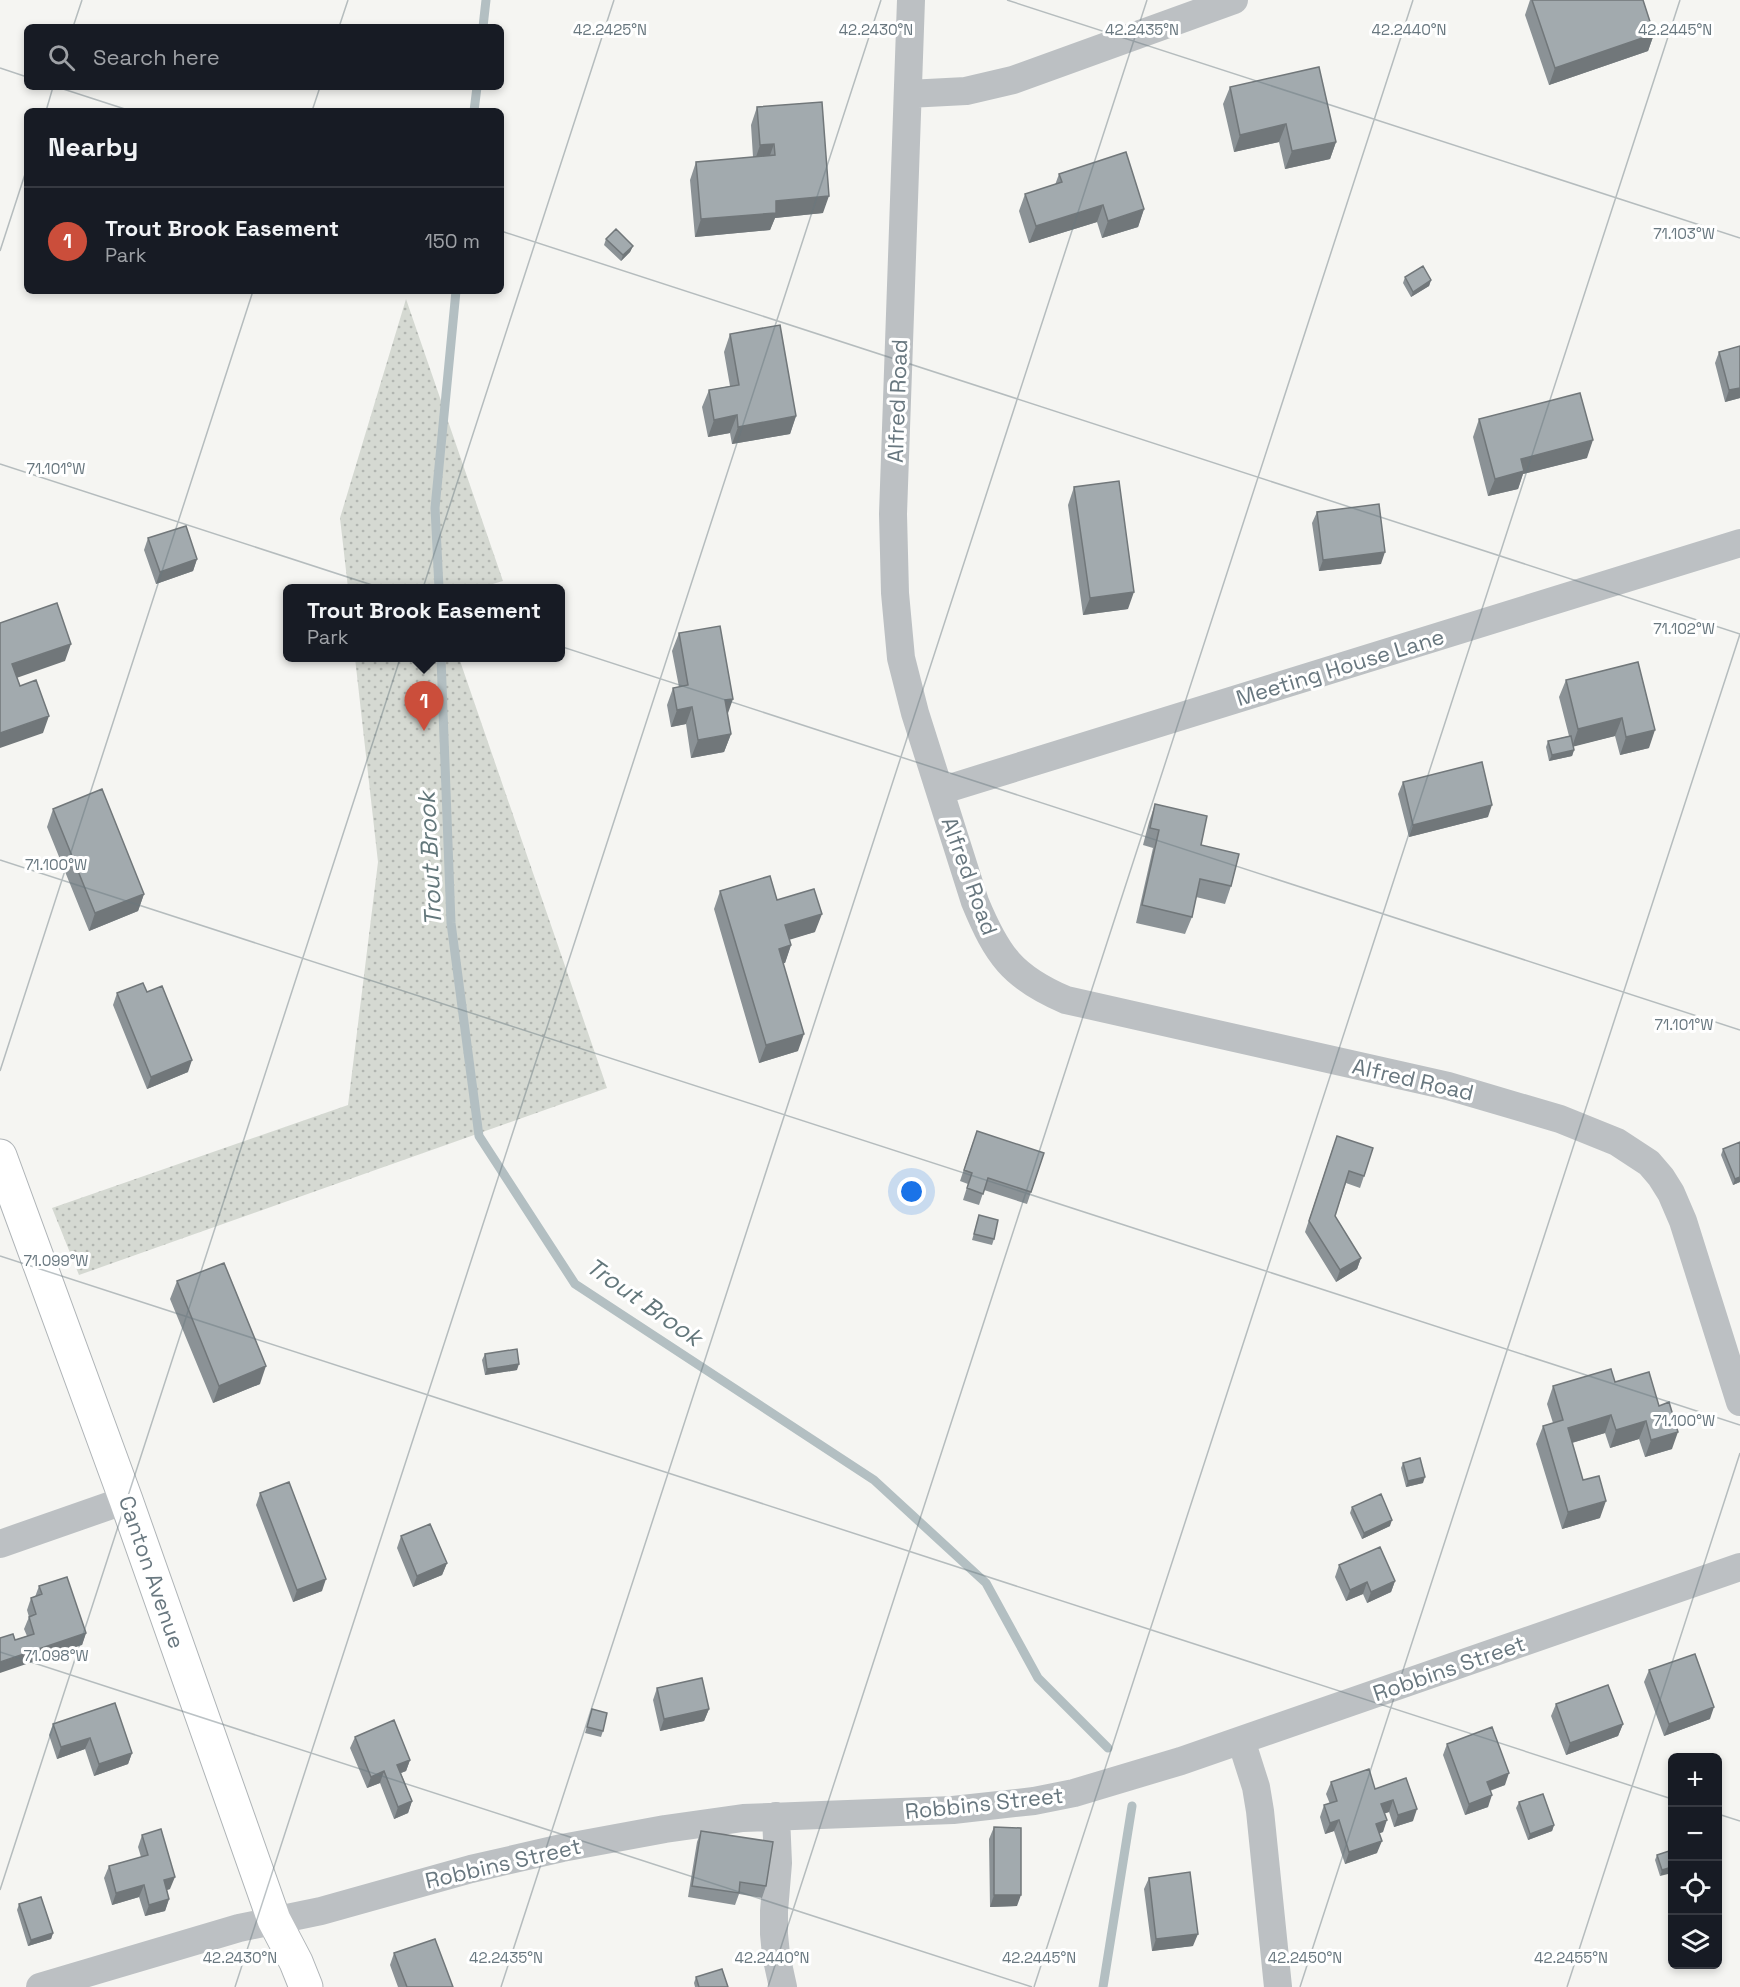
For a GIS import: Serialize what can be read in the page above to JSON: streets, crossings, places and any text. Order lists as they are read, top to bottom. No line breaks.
{"streets":{"main road":["Canton Avenue"],"street":["Alfred Road","Meeting House Lane","Robbins Street"]},"crossings":[["Alfred Road","Meeting House Lane"],["Canton Avenue","Robbins Street"]],"water":["Trout Brook"],"page":{"search":"Search here","heading":"Nearby","list":[{"mark":"1","name":"Trout Brook Easement","note":"Park","value":"150 m"}],"popup":["Trout Brook Easement","Park"],"pins":"1","map_buttons":["+","−"]},"coordinates":["42.2425°N","42.2430°N","42.2435°N","42.2440°N","42.2445°N","71.103°W","71.101°W","71.102°W","71.100°W","71.099°W","71.098°W","42.2450°N","42.2455°N"]}
